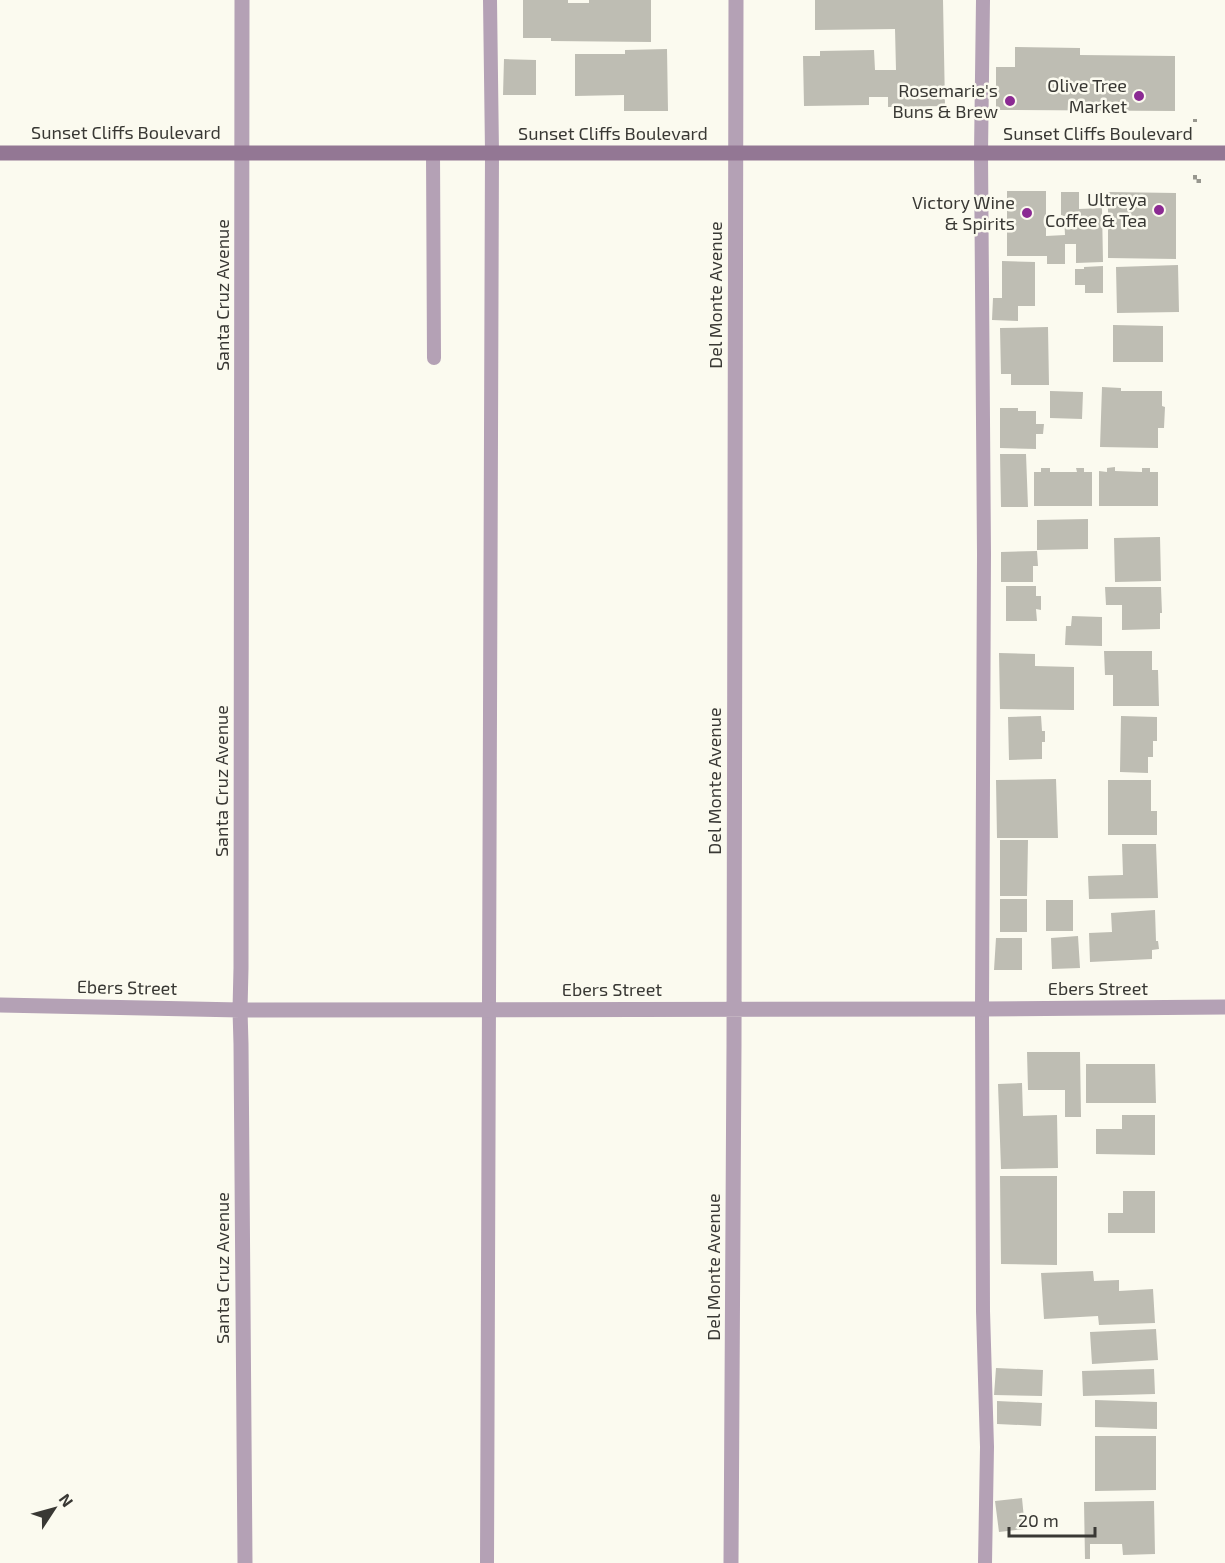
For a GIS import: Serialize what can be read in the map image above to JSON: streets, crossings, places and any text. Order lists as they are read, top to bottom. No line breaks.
{"streets":{"main road":["Sunset Cliffs Boulevard"],"street":["Santa Cruz Avenue","Del Monte Avenue","Ebers Street"]},"crossings":[["Sunset Cliffs Boulevard","Santa Cruz Avenue"],["Sunset Cliffs Boulevard","Del Monte Avenue"],["Santa Cruz Avenue","Ebers Street"],["Del Monte Avenue","Ebers Street"]],"places":["Olive Tree Market","Rosemarie's Buns & Brew","Ultreya Coffee & Tea","Victory Wine & Spirits"],"scale_bar":"20 m","north":"top right"}
